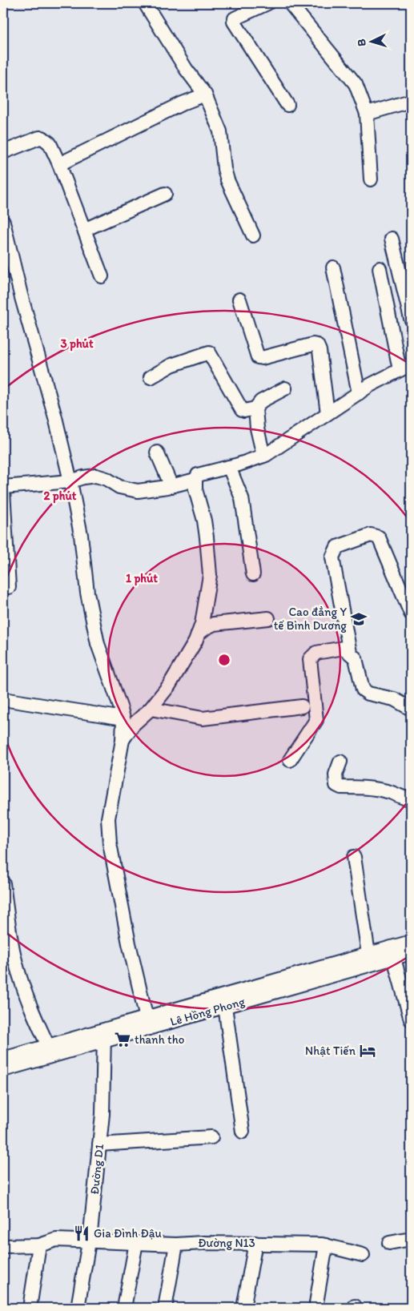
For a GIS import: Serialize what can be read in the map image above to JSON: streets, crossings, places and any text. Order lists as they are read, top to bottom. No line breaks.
{"streets":{"street":["Lê Hồng Phong","Đường D1","Đường N13"]},"crossings":[["Lê Hồng Phong","Đường D1"],["Đường D1","Đường N13"]],"places":{"school or university":["Cao đẳng Y tế Bình Dương"],"supermarket":["thanh tho"],"hotel":["Nhật Tiến"],"restaurant":["Gia Đình Đậu"]},"north":"left","rings":["3 phút","2 phút","1 phút"]}
